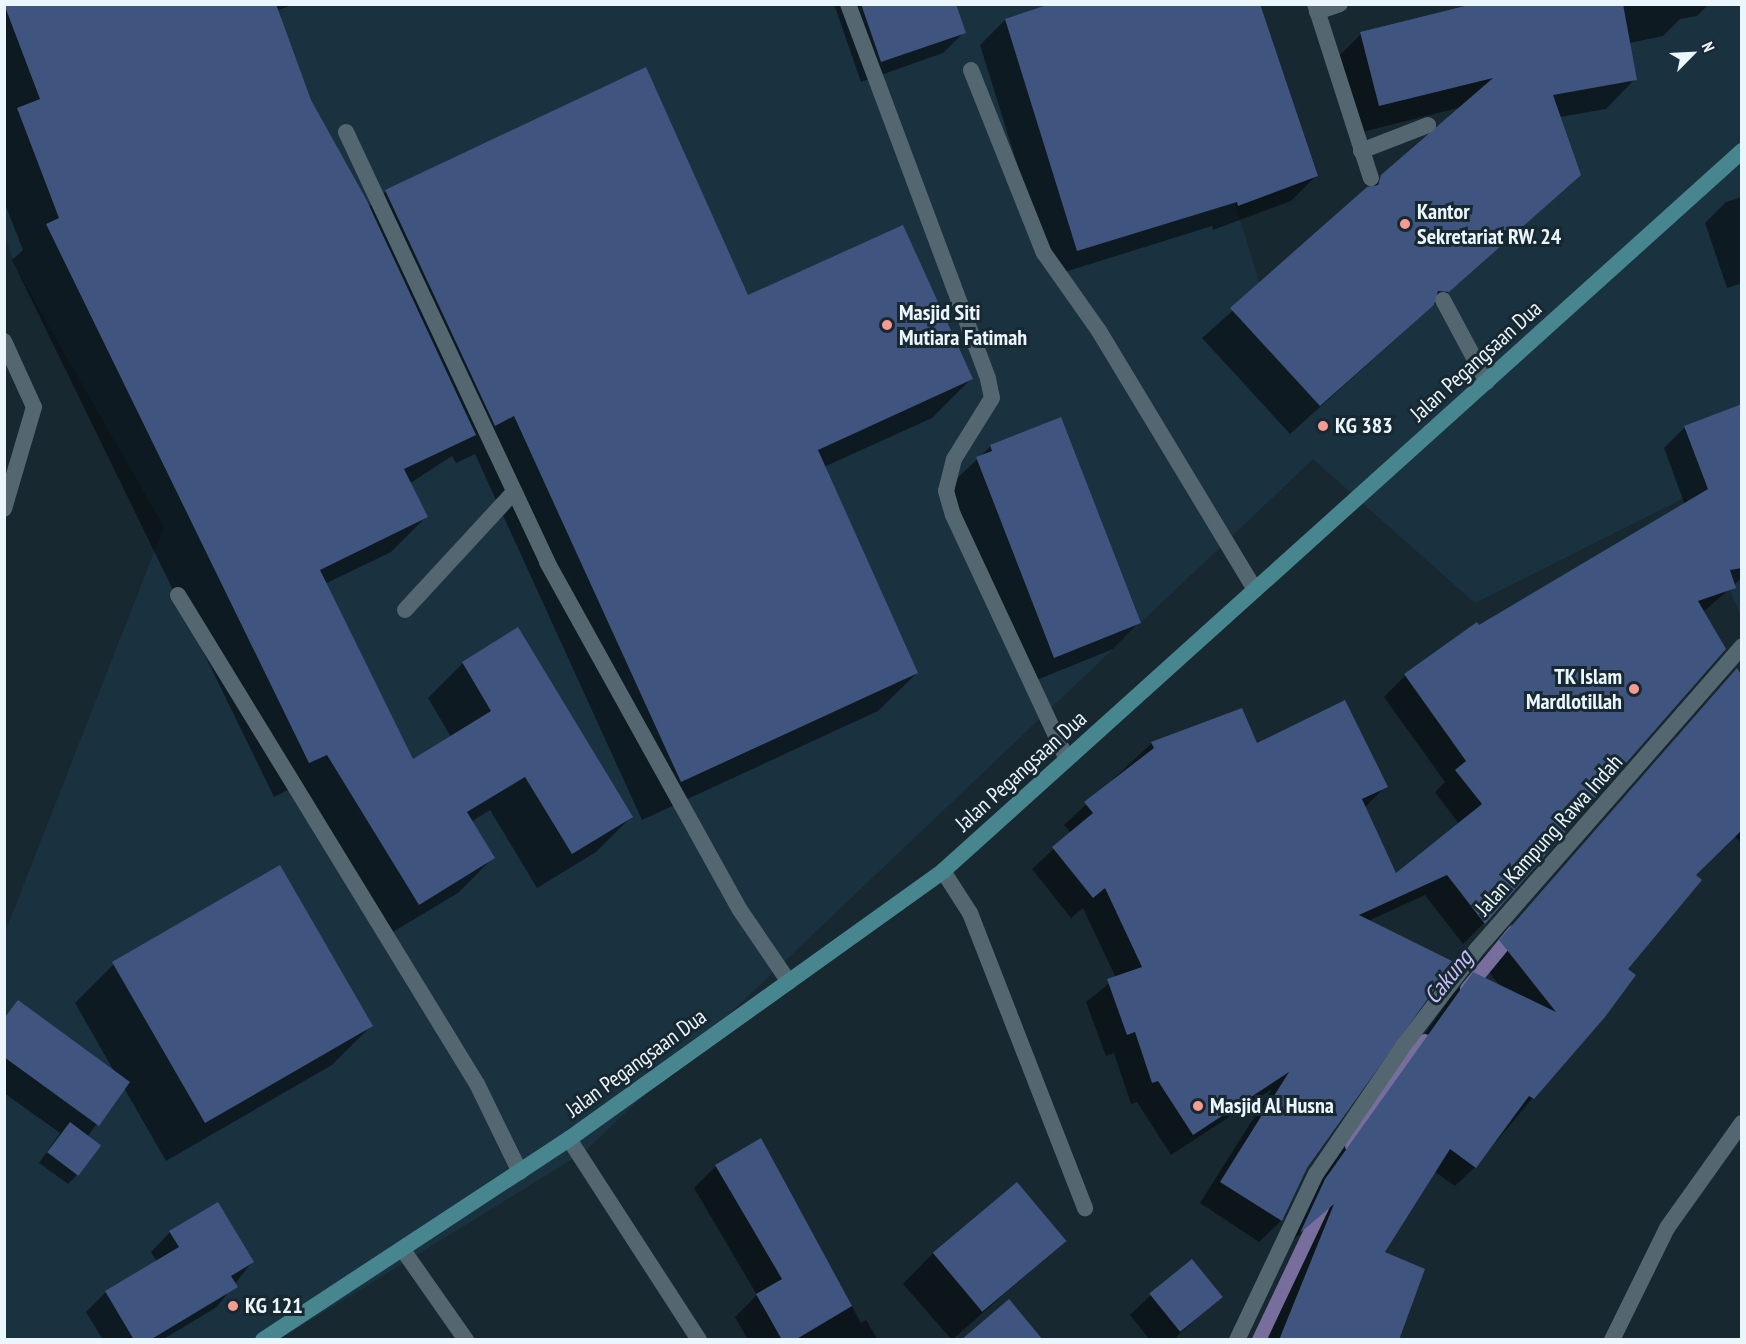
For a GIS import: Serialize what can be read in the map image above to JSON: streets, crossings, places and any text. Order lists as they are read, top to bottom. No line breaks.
{"streets":{"main road":["Jalan Pegangsaan Dua"],"street":["Jalan Kampung Rawa Indah"]},"water":["Cakung"],"places":["Kantor Sekretariat RW. 24","Masjid Siti Mutiara Fatimah","KG 383","TK Islam Mardlotillah","Masjid Al Husna","KG 121"],"north":"top right"}
